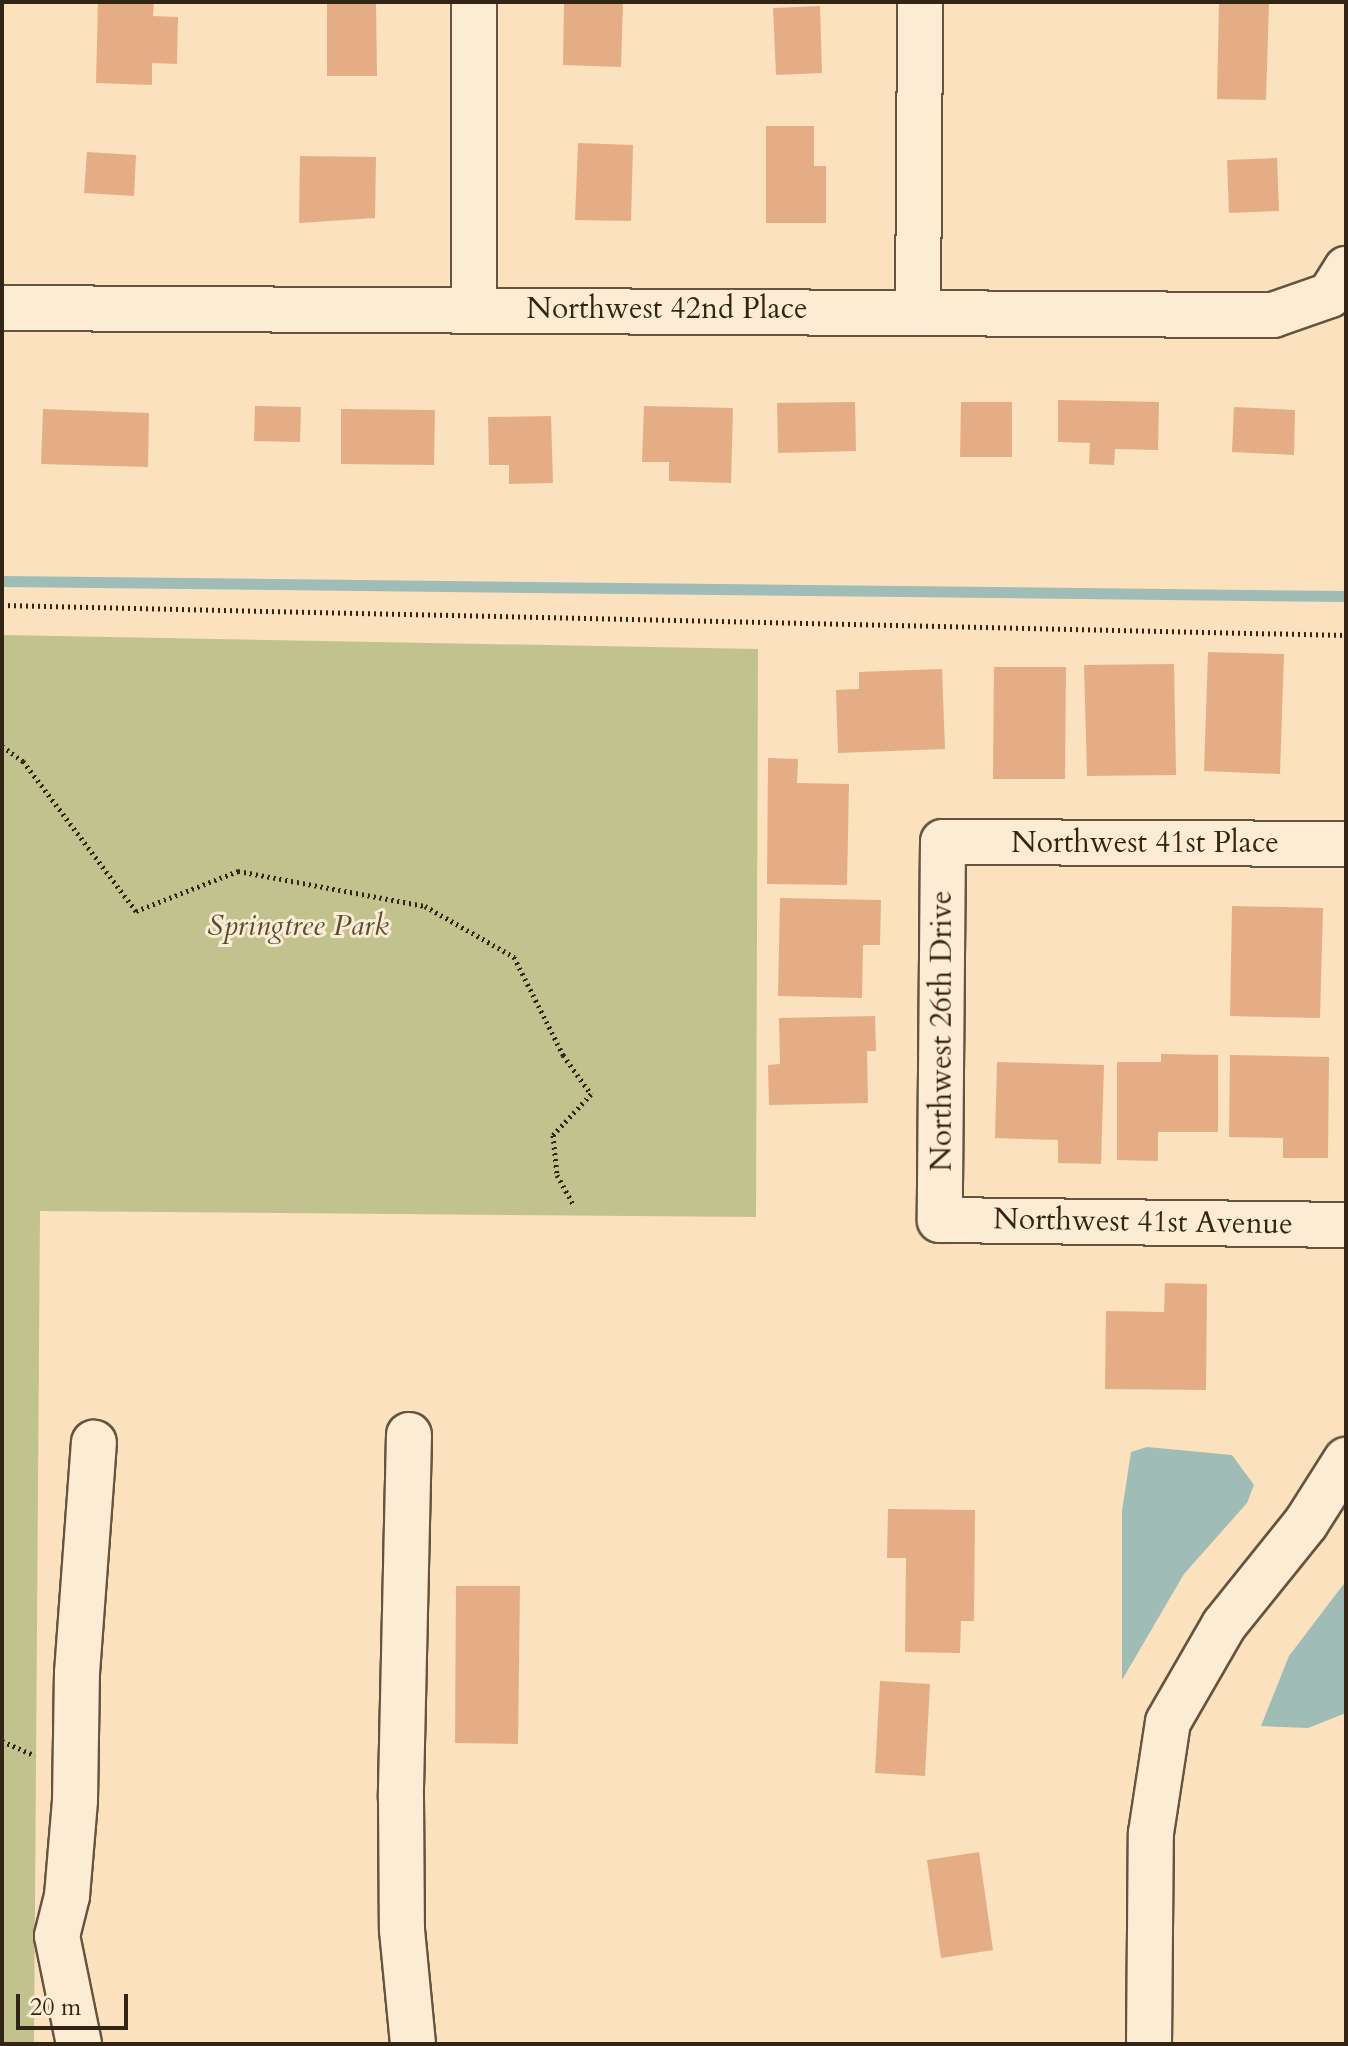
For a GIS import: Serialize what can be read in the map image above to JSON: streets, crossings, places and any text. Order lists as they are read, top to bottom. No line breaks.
{"streets":{"street":["Northwest 42nd Place","Northwest 41st Place","Northwest 26th Drive","Northwest 41st Avenue"]},"crossings":[["Northwest 41st Place","Northwest 26th Drive"],["Northwest 26th Drive","Northwest 41st Avenue"]],"parks":["Springtree Park"],"scale_bar":"20 m"}
